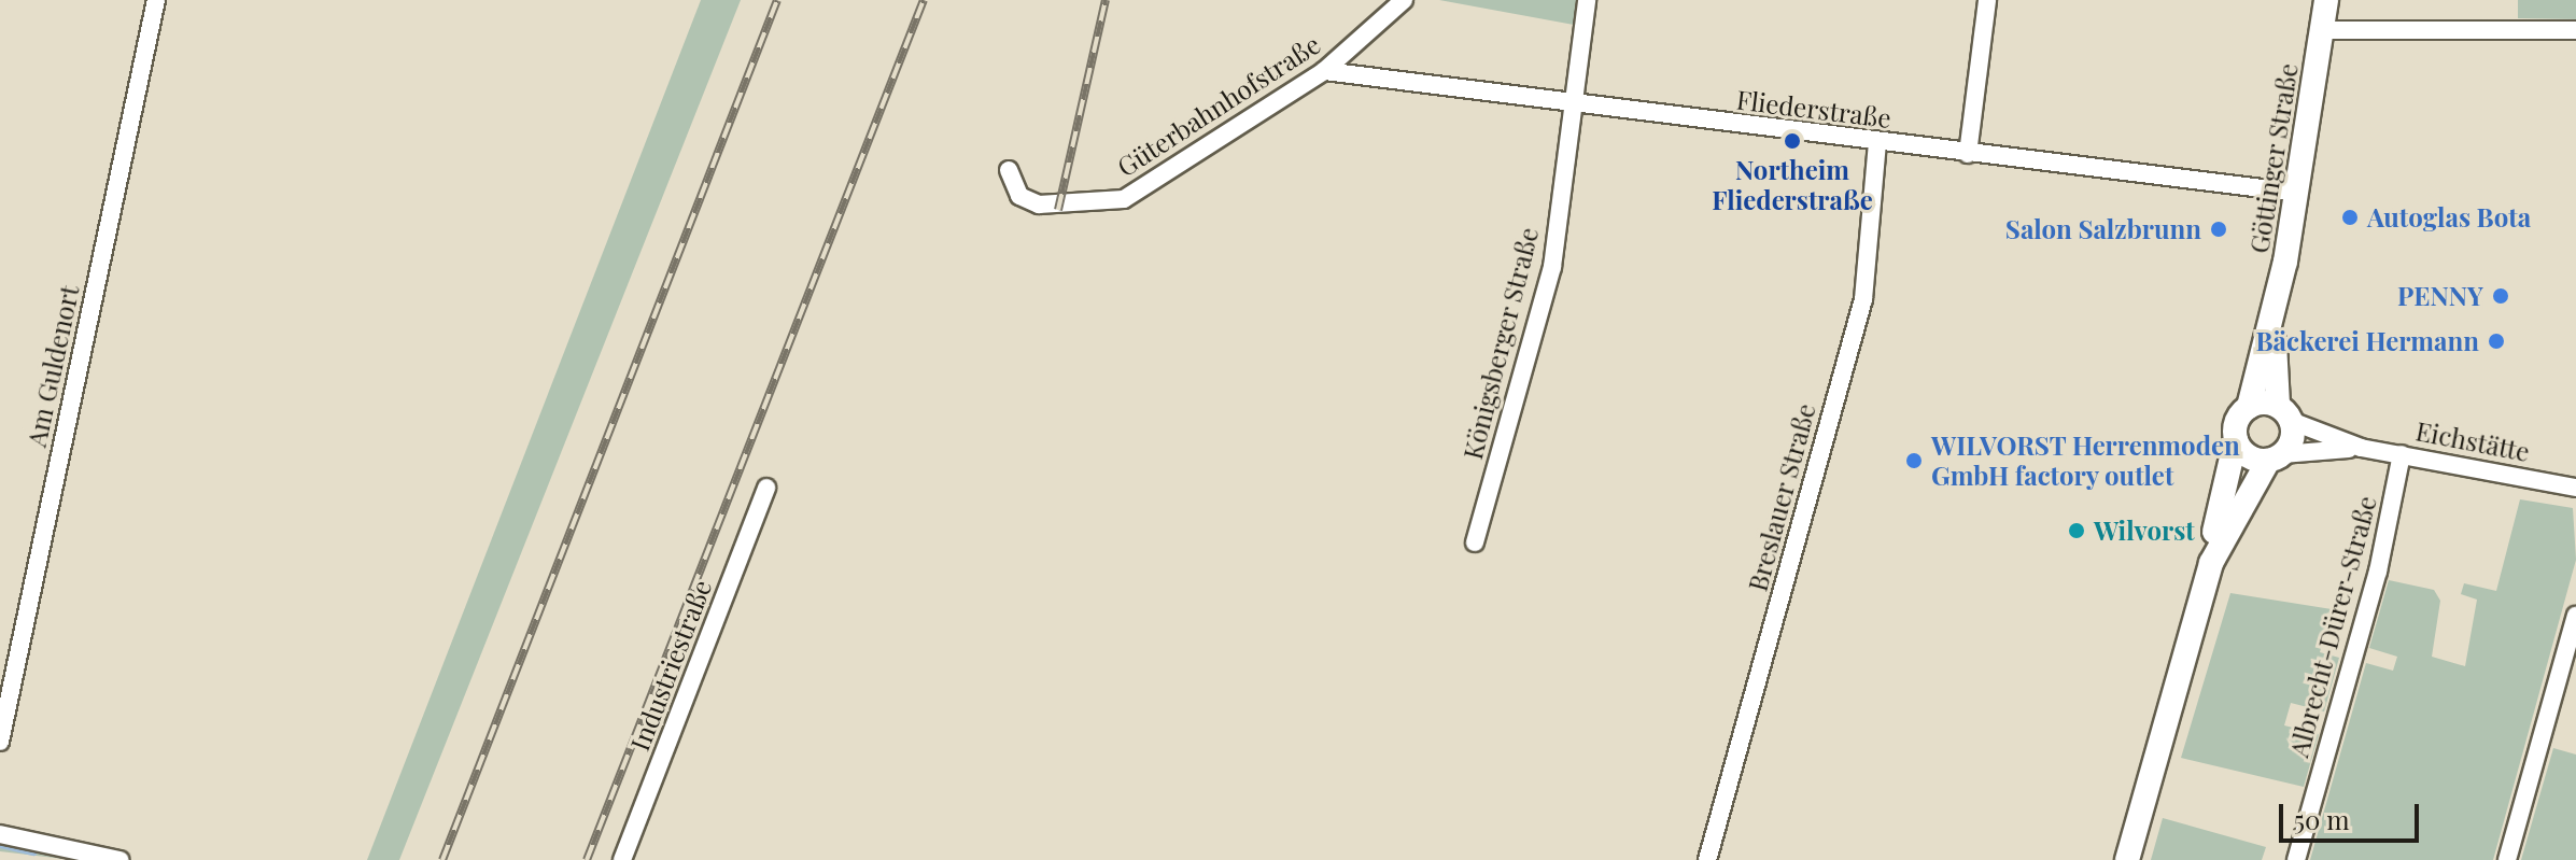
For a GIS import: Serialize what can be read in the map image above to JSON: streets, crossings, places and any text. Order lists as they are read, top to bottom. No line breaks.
{"streets":{"main road":["Göttinger Straße"],"street":["Güterbahnhofstraße","Fliederstraße","Königsberger Straße","Am Guldenort","Eichstätte","Breslauer Straße","Albrecht-Dürer-Straße","Industriestraße"]},"crossings":[["Güterbahnhofstraße","Fliederstraße"],["Fliederstraße","Göttinger Straße"],["Fliederstraße","Königsberger Straße"],["Fliederstraße","Breslauer Straße"],["Göttinger Straße","Eichstätte"],["Eichstätte","Albrecht-Dürer-Straße"]],"places":["Northeim Fliederstraße","Autoglas Bota","Salon Salzbrunn","PENNY","Bäckerei Hermann","WILVORST Herrenmoden GmbH factory outlet","Wilvorst"],"scale_bar":"50 m"}
